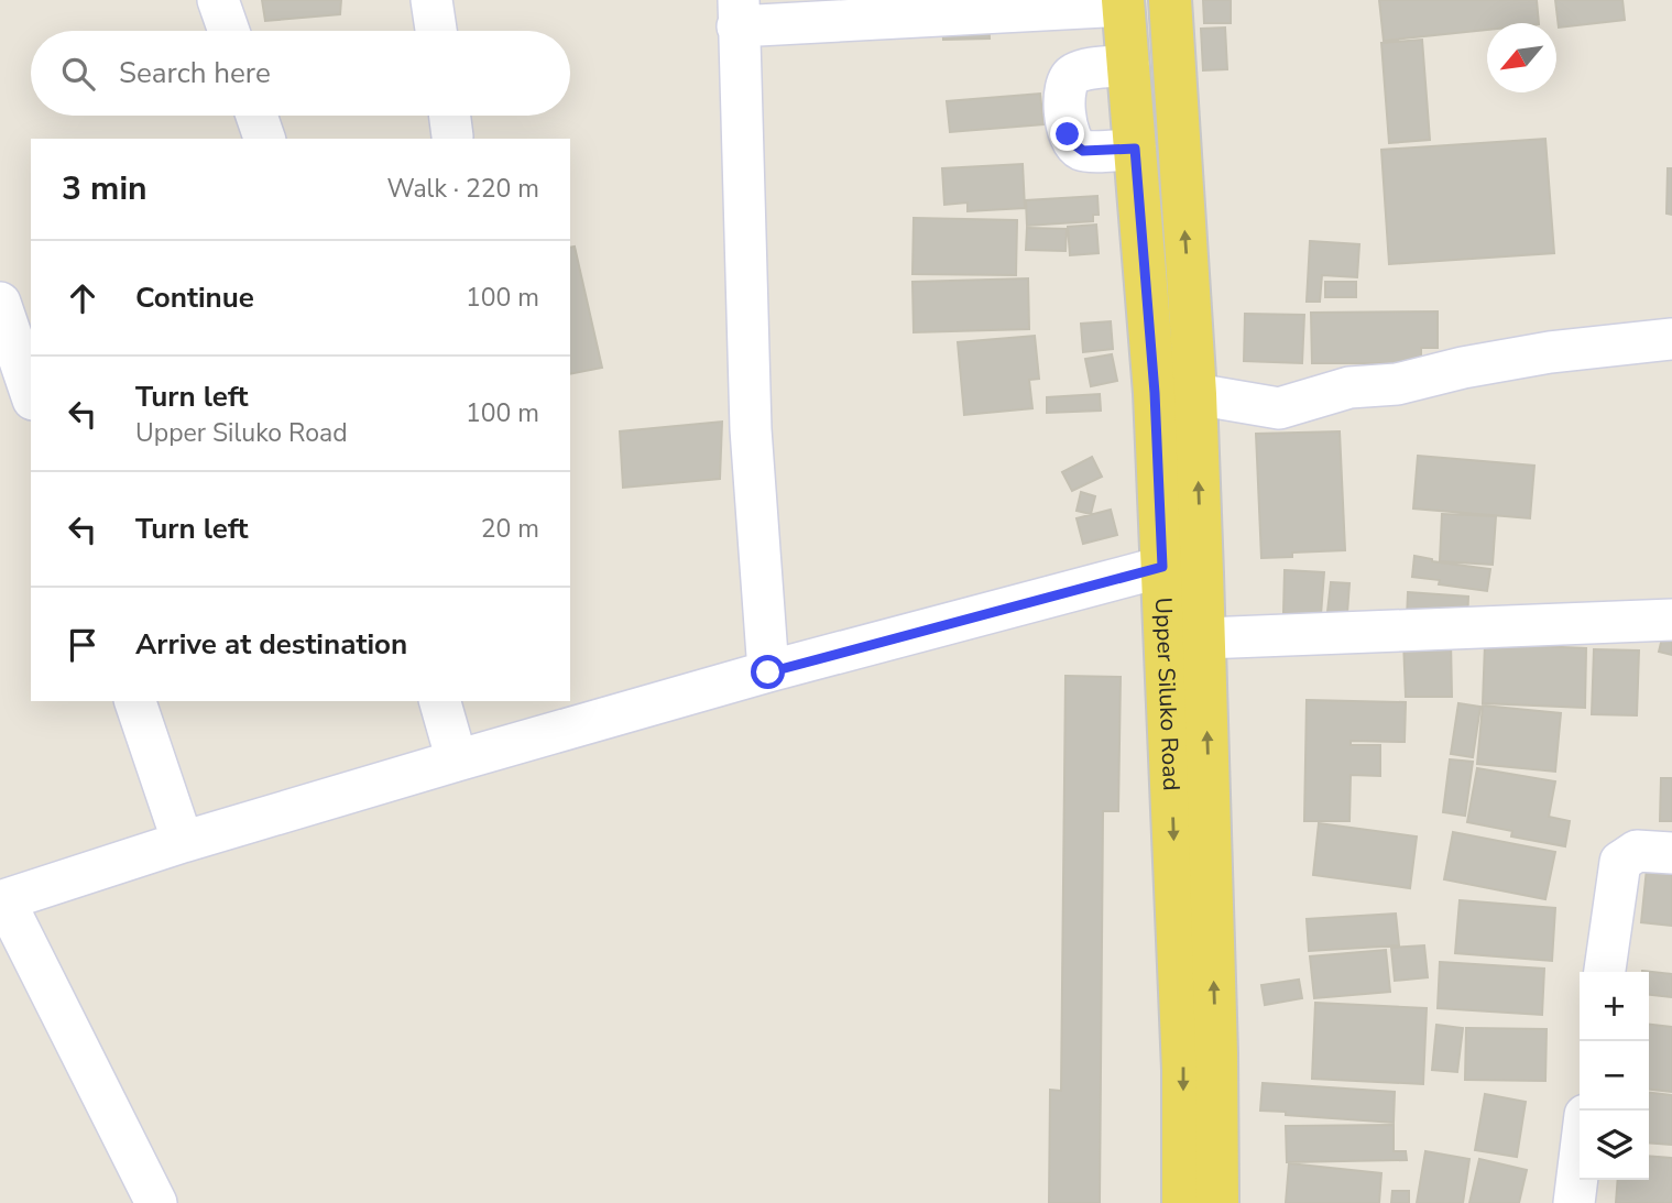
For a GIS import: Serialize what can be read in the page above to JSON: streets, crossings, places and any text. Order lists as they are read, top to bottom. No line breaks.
{"streets":{"main road":["Upper Siluko Road"]},"north":"bottom left","page":{"search":"Search here","heading":["3 min","Walk · 220 m"],"list":[["Continue","100 m"],["Turn left","Upper Siluko Road","100 m"],["Turn left","20 m"],"Arrive at destination"],"map_buttons":["+","−"]}}
